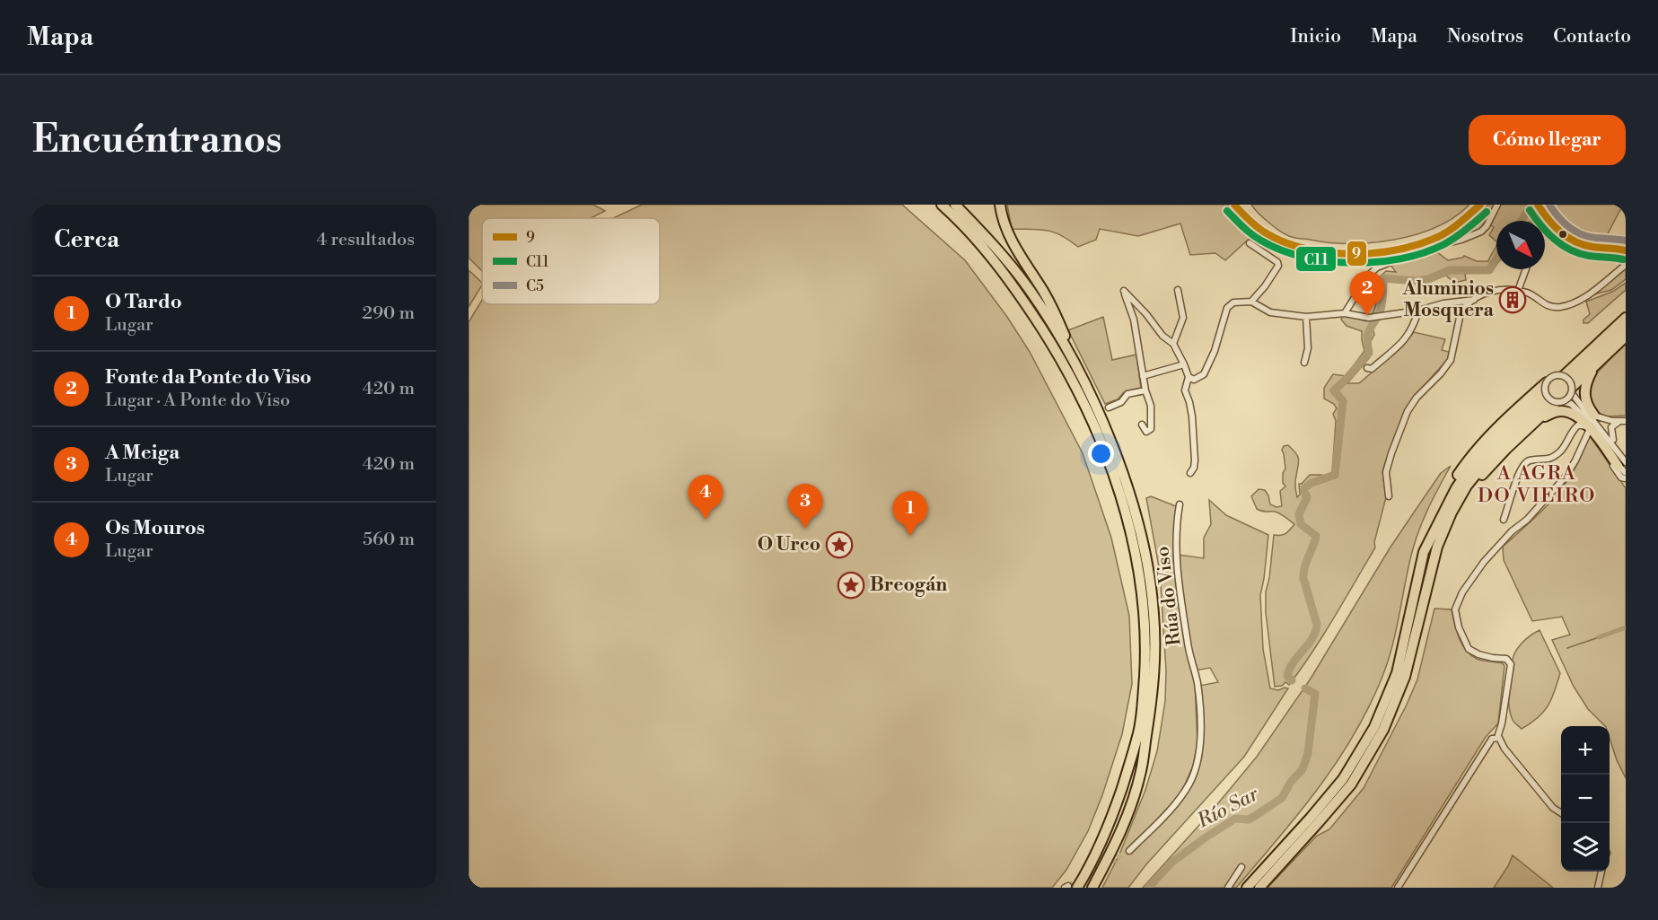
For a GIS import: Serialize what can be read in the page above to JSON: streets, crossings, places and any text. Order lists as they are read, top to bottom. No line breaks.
{"streets":{"street":["Rúa do Viso"]},"districts":["A AGRA DO VIEIRO"],"water":["Río Sar"],"places":{"building":["Aluminios Mosquera"],"place":["O Urco","Breogán"]},"lines":["transit line 9","transit line C5","transit line C11"],"legend":["9","C11","C5"],"north":"bottom right","page":{"header":"Mapa","nav":["Inicio","Mapa","Nosotros","Contacto"],"buttons":"Cómo llegar","title":"Encuéntranos","heading":["Cerca","4 resultados"],"pins":["2","4","3","1"],"list":[{"mark":"1","name":"O Tardo","note":"Lugar","value":"290 m"},{"mark":"2","name":"Fonte da Ponte do Viso","note":"Lugar · A Ponte do Viso","value":"420 m"},{"mark":"3","name":"A Meiga","note":"Lugar","value":"420 m"},{"mark":"4","name":"Os Mouros","note":"Lugar","value":"560 m"}],"map_buttons":["+","−"]}}
